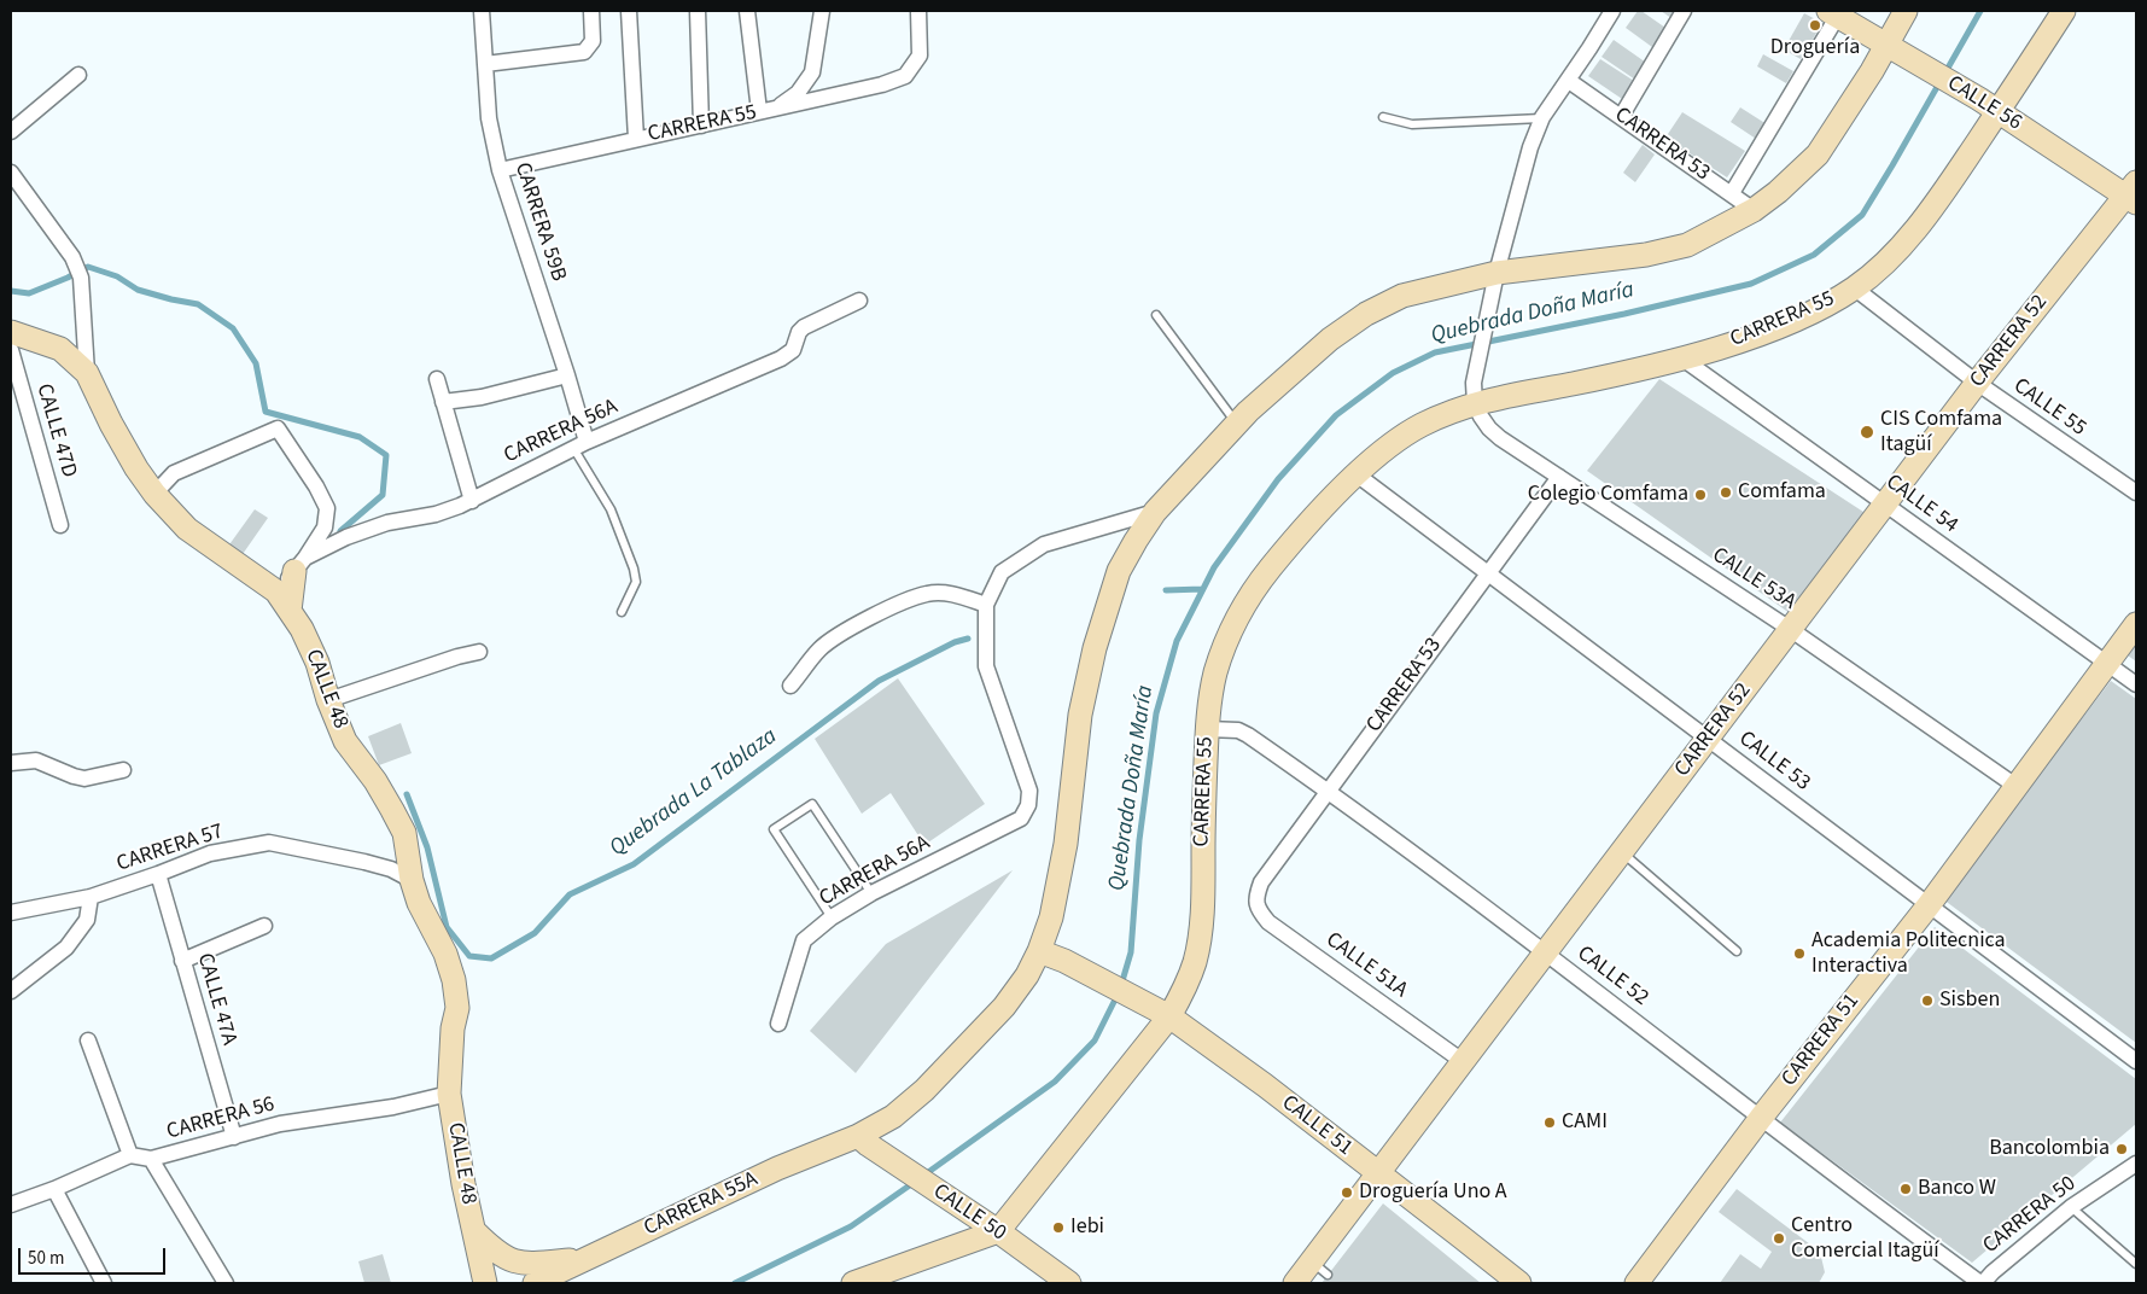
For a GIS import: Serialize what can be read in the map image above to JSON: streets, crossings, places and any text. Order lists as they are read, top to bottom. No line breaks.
{"streets":{"street":["CALLE 56","CARRERA 55","CARRERA 53","CARRERA 59B","CARRERA 52","CALLE 55","CALLE 47D","CARRERA 56A","CALLE 54","CALLE 53A","CALLE 48","CALLE 53","CARRERA 57","CALLE 51A","CALLE 52","CALLE 47A","CARRERA 51","CARRERA 56","CALLE 51","CARRERA 55A","CALLE 50","CARRERA 50"]},"crossings":[["CALLE 56","CARRERA 55"],["CALLE 56","CARRERA 52"],["CARRERA 55","CARRERA 59B"],["CARRERA 55","CALLE 55"],["CARRERA 55","CALLE 54"],["CARRERA 55","CALLE 53A"],["CARRERA 55","CALLE 53"],["CARRERA 55","CALLE 52"],["CARRERA 55","CALLE 51"],["CARRERA 55","CALLE 50"],["CARRERA 53","CALLE 53A"],["CARRERA 53","CALLE 53"],["CARRERA 53","CALLE 51A"],["CARRERA 53","CALLE 52"],["CARRERA 59B","CARRERA 56A"],["CARRERA 52","CALLE 55"],["CARRERA 52","CALLE 54"],["CARRERA 52","CALLE 53A"],["CARRERA 52","CALLE 53"],["CARRERA 52","CALLE 51A"],["CARRERA 52","CALLE 52"],["CARRERA 52","CALLE 51"],["CARRERA 56A","CALLE 48"],["CALLE 54","CARRERA 51"],["CALLE 53A","CARRERA 51"],["CALLE 48","CARRERA 57"],["CALLE 48","CARRERA 56"],["CALLE 53","CARRERA 51"],["CARRERA 57","CALLE 47A"],["CALLE 52","CARRERA 51"],["CALLE 52","CARRERA 50"],["CALLE 47A","CARRERA 56"],["CALLE 51","CARRERA 55A"],["CARRERA 55A","CALLE 50"]],"water":["Quebrada Doña María","Quebrada La Tablaza"],"places":["Droguería","CIS Comfama Itagüí","Comfama","Colegio Comfama","Academia Politecnica Interactiva","Sisben","CAMI","Bancolombia","Banco W","Droguería Uno A","Iebi","Centro Comercial Itagüí"],"scale_bar":"50 m"}
